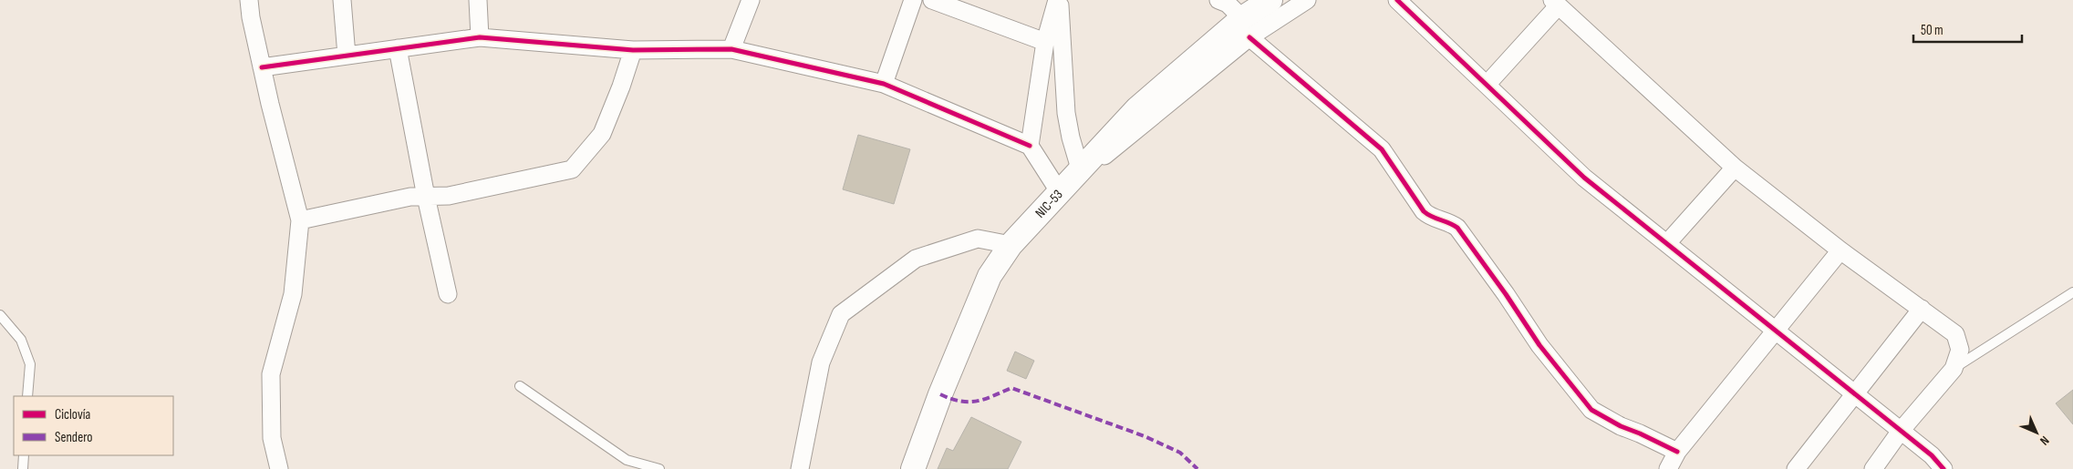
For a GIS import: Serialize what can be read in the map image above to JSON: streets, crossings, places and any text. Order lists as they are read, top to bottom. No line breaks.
{"streets":{"main road":["NIC-53"]},"legend":["Ciclovía","Sendero"],"scale_bar":"50 m","north":"bottom right"}
